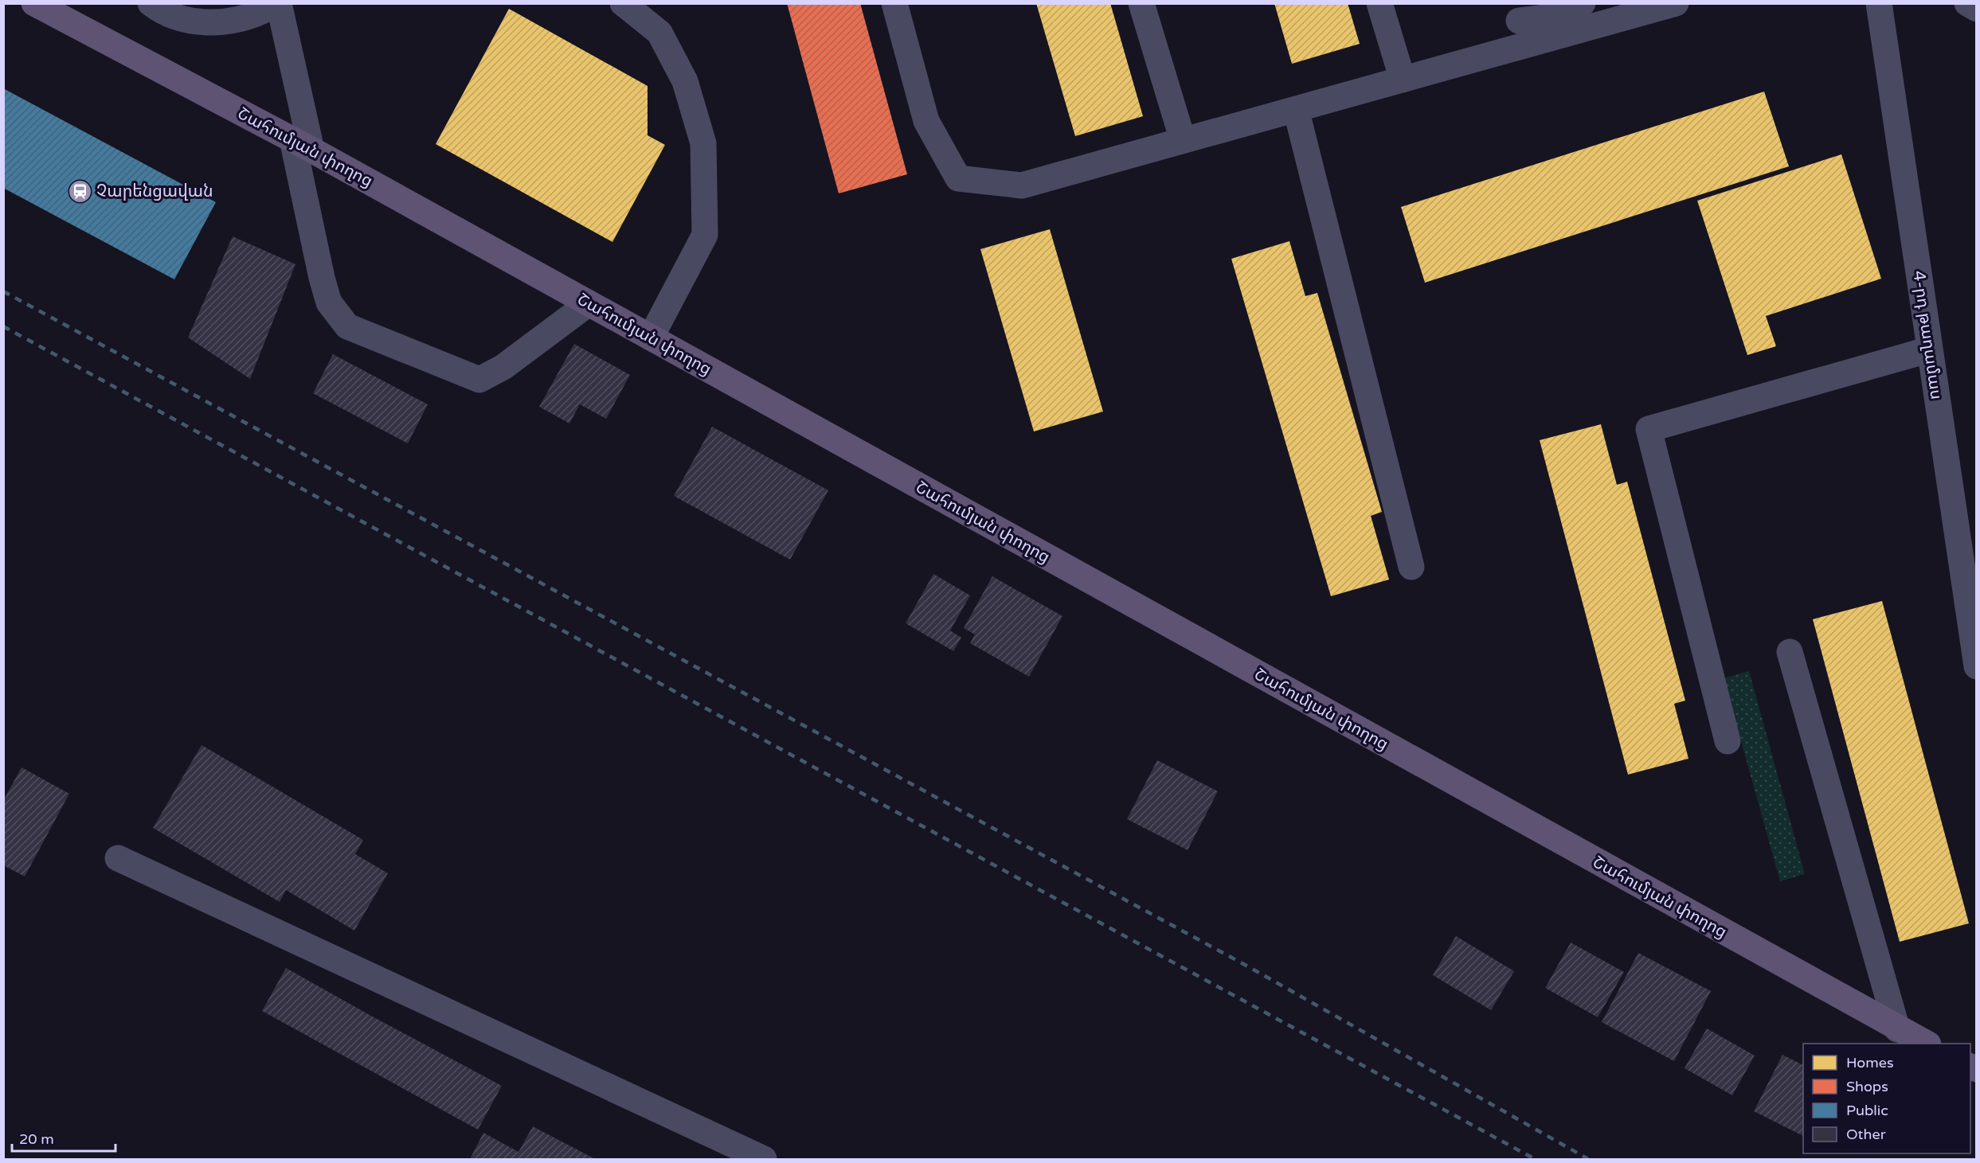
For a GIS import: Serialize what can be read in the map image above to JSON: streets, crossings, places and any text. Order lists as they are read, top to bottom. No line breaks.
{"streets":{"main road":["Շահումյան փողոց"],"street":["4-րդ թաղամաս"]},"places":{"station":["Չարենցավան"]},"legend":["Homes","Shops","Public","Other"],"scale_bar":"20 m"}
